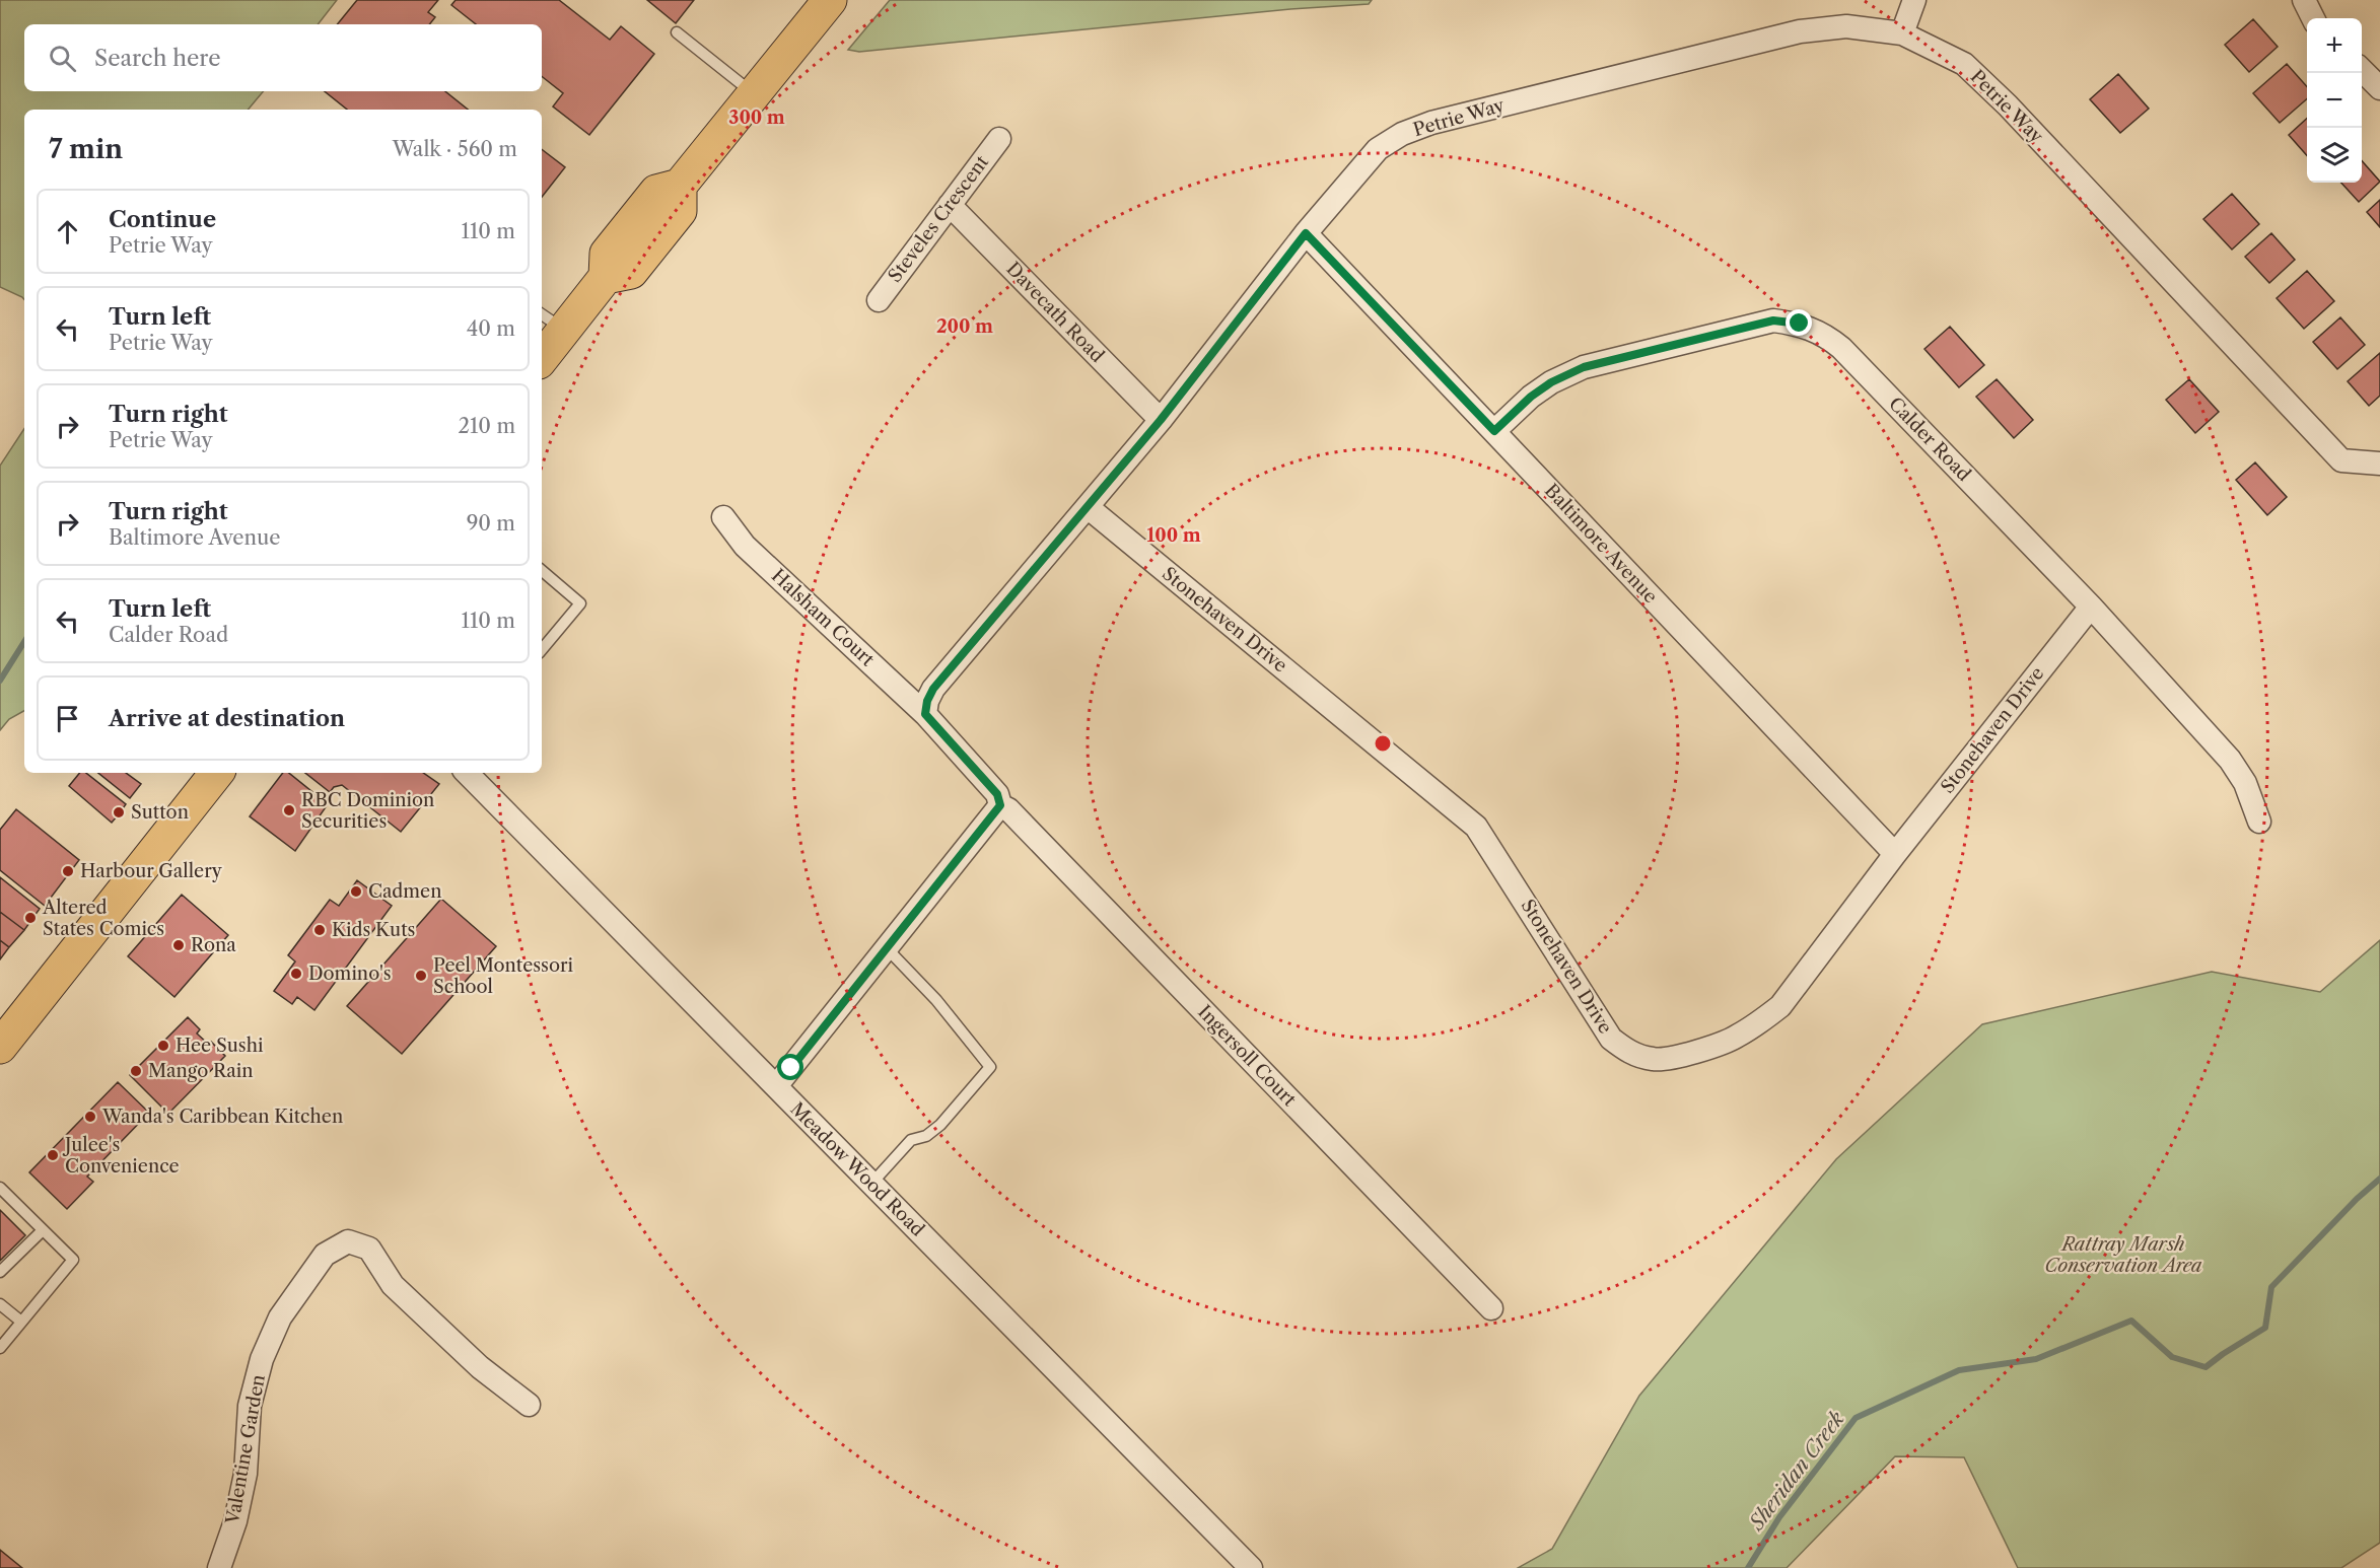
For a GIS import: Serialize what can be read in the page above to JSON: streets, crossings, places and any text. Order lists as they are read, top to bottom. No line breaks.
{"streets":{"street":["Petrie Way","Steveles Crescent","Davecath Road","Calder Road","Baltimore Avenue","Halsham Court","Stonehaven Drive","Ingersoll Court","Meadow Wood Road","Valentine Garden"]},"crossings":[["Petrie Way","Davecath Road"],["Petrie Way","Baltimore Avenue"],["Petrie Way","Halsham Court"],["Petrie Way","Stonehaven Drive"],["Steveles Crescent","Davecath Road"],["Calder Road","Baltimore Avenue"],["Calder Road","Stonehaven Drive"],["Baltimore Avenue","Stonehaven Drive"]],"water":["Sheridan Creek"],"parks":["Rattray Marsh Conservation Area"],"places":["RBC Dominion Securities","Sutton","Harbour Gallery","Cadmen","Altered States Comics","Kids Kuts","Rona","Domino's","Peel Montessori School","Hee Sushi","Mango Rain","Wanda's Caribbean Kitchen","Julee's Convenience"],"page":{"map_buttons":["+","−"],"search":"Search here","heading":["7 min","Walk · 560 m"],"list":[["Continue","Petrie Way","110 m"],["Turn left","Petrie Way","40 m"],["Turn right","Petrie Way","210 m"],["Turn right","Baltimore Avenue","90 m"],["Turn left","Calder Road","110 m"],"Arrive at destination"]},"rings":["300 m","200 m","100 m"]}
